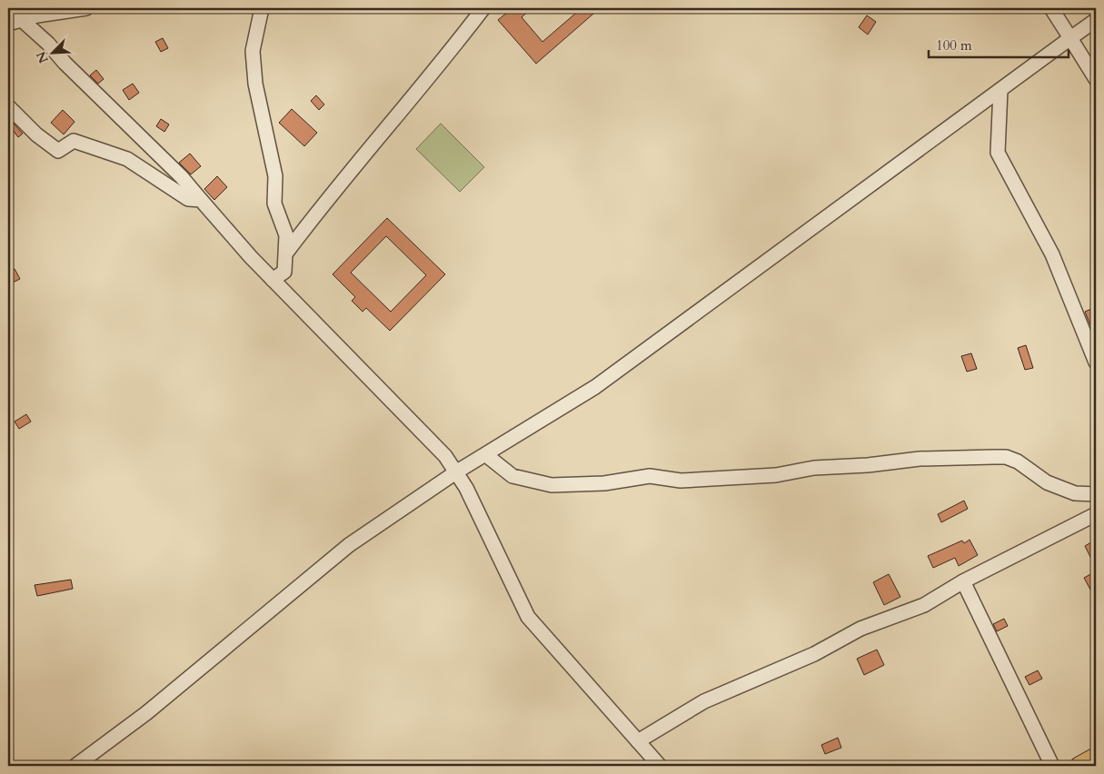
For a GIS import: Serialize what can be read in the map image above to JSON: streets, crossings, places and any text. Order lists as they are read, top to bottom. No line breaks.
{"scale_bar":"100 m","north":"bottom left"}
